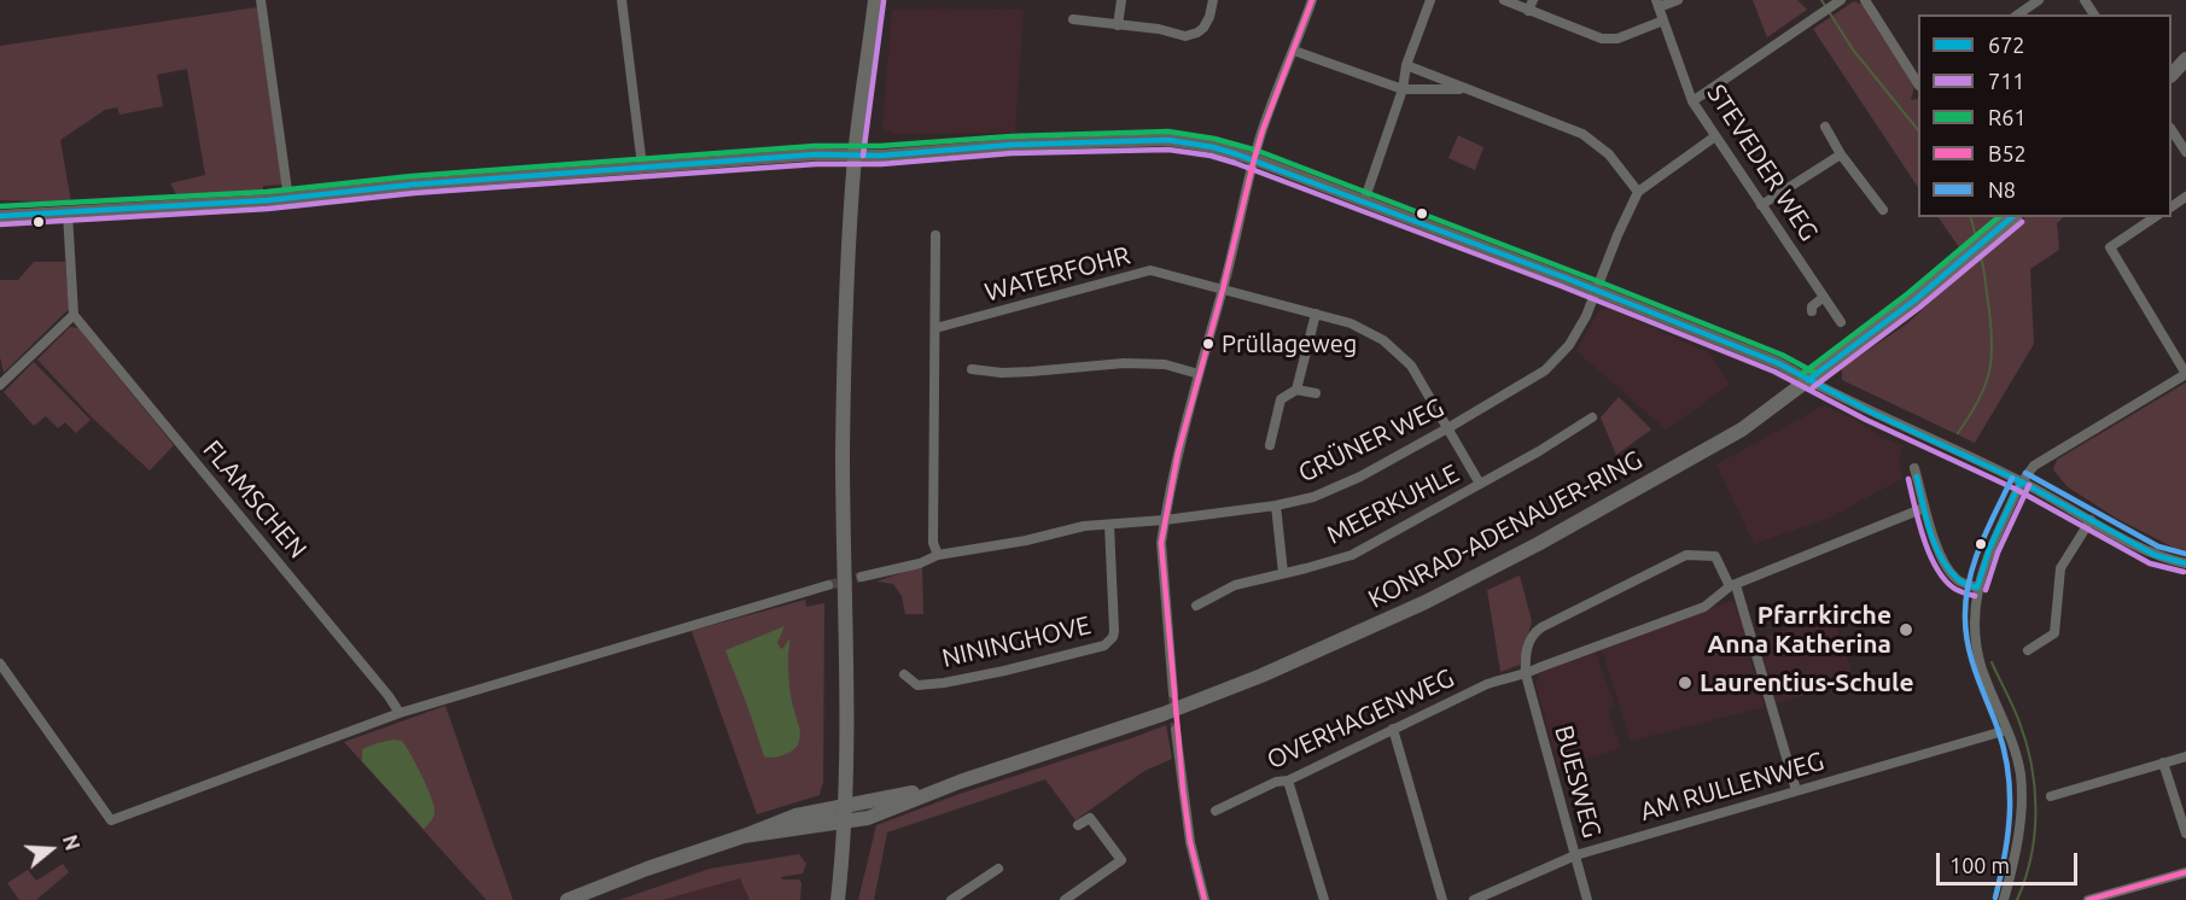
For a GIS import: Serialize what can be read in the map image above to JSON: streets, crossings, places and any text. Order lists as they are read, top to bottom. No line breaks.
{"streets":{"main road":["KONRAD-ADENAUER-RING"],"street":["STEVEDER WEG","WATERFOHR","GRÜNER WEG","FLAMSCHEN","MEERKUHLE","NININGHOVE","OVERHAGENWEG","BUESWEG","AM RULLENWEG"]},"crossings":[["WATERFOHR","GRÜNER WEG"],["WATERFOHR","MEERKUHLE"],["GRÜNER WEG","MEERKUHLE"],["GRÜNER WEG","NININGHOVE"],["OVERHAGENWEG","BUESWEG"],["BUESWEG","AM RULLENWEG"]],"places":["Prüllageweg","Pfarrkirche Anna Katherina","Laurentius-Schule"],"lines":["transit line B52","transit line 711","transit line R61","transit line 672","transit line N8"],"legend":["672","711","R61","B52","N8"],"scale_bar":"100 m","north":"right"}
